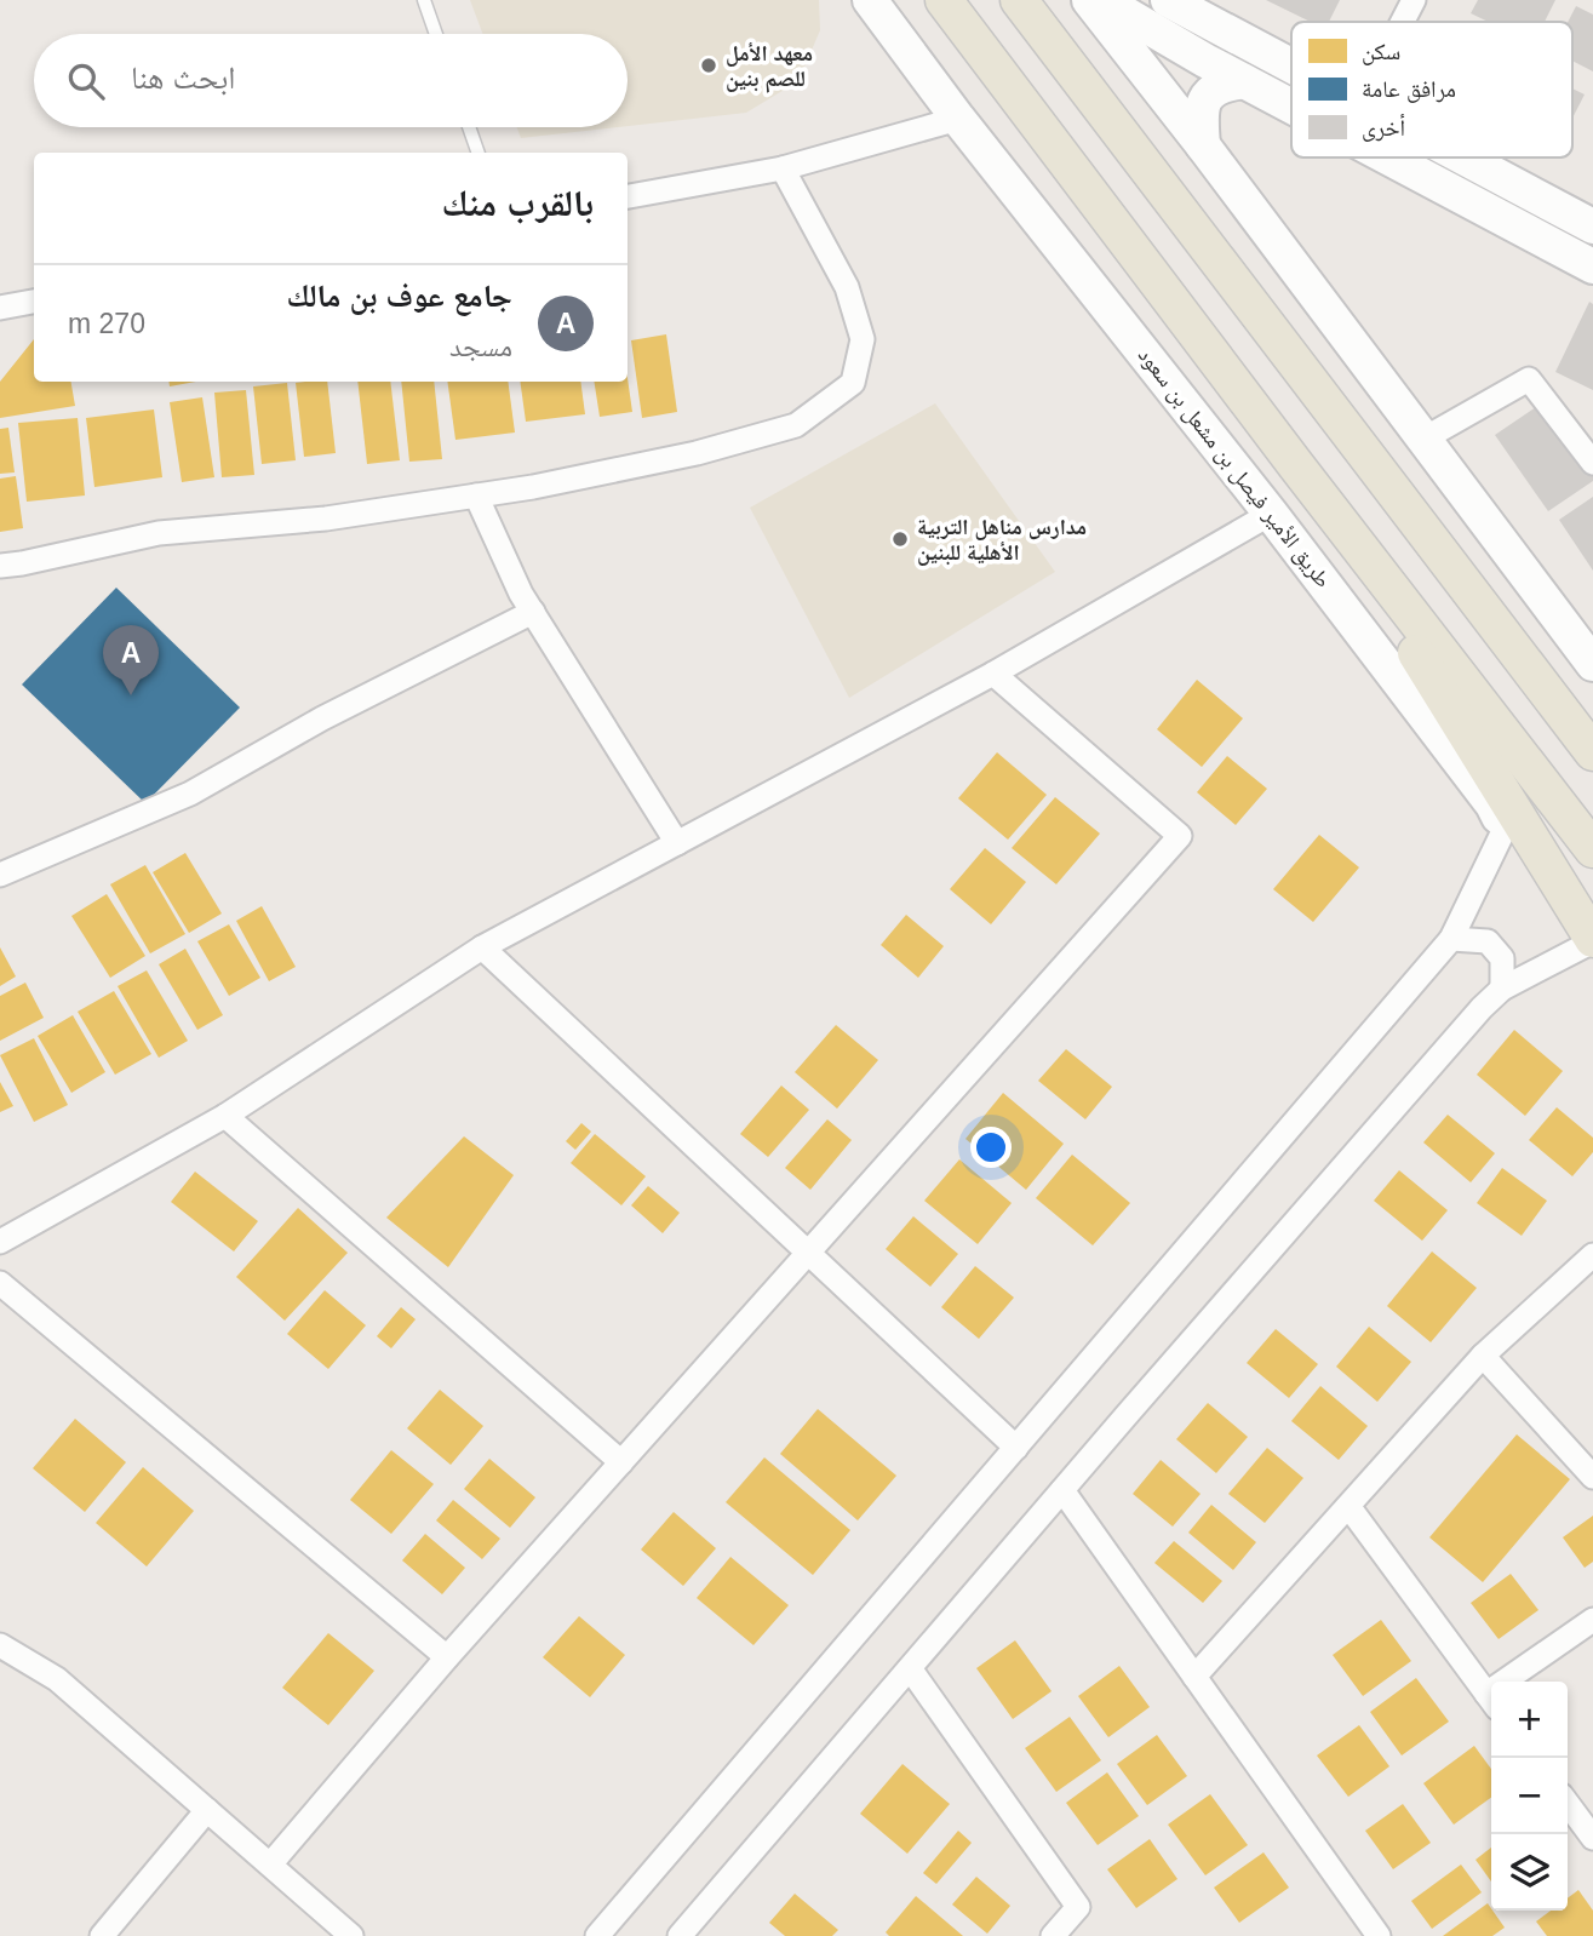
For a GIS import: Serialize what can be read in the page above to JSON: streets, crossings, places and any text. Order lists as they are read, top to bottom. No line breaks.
{"streets":{"main road":["طريق الأمير فيصل بن مشعل بن سعود"]},"places":["معهد الأمل للصم بنين","مدارس مناهل التربية الأهلية للبنين"],"legend":["سكن","مرافق عامة","أخرى"],"page":{"search":"ابحث هنا","heading":"بالقرب منك","list":[{"mark":"A","name":"جامع عوف بن مالك","note":"مسجد","value":"270 m"}],"pins":"A","map_buttons":["+","−"]}}
